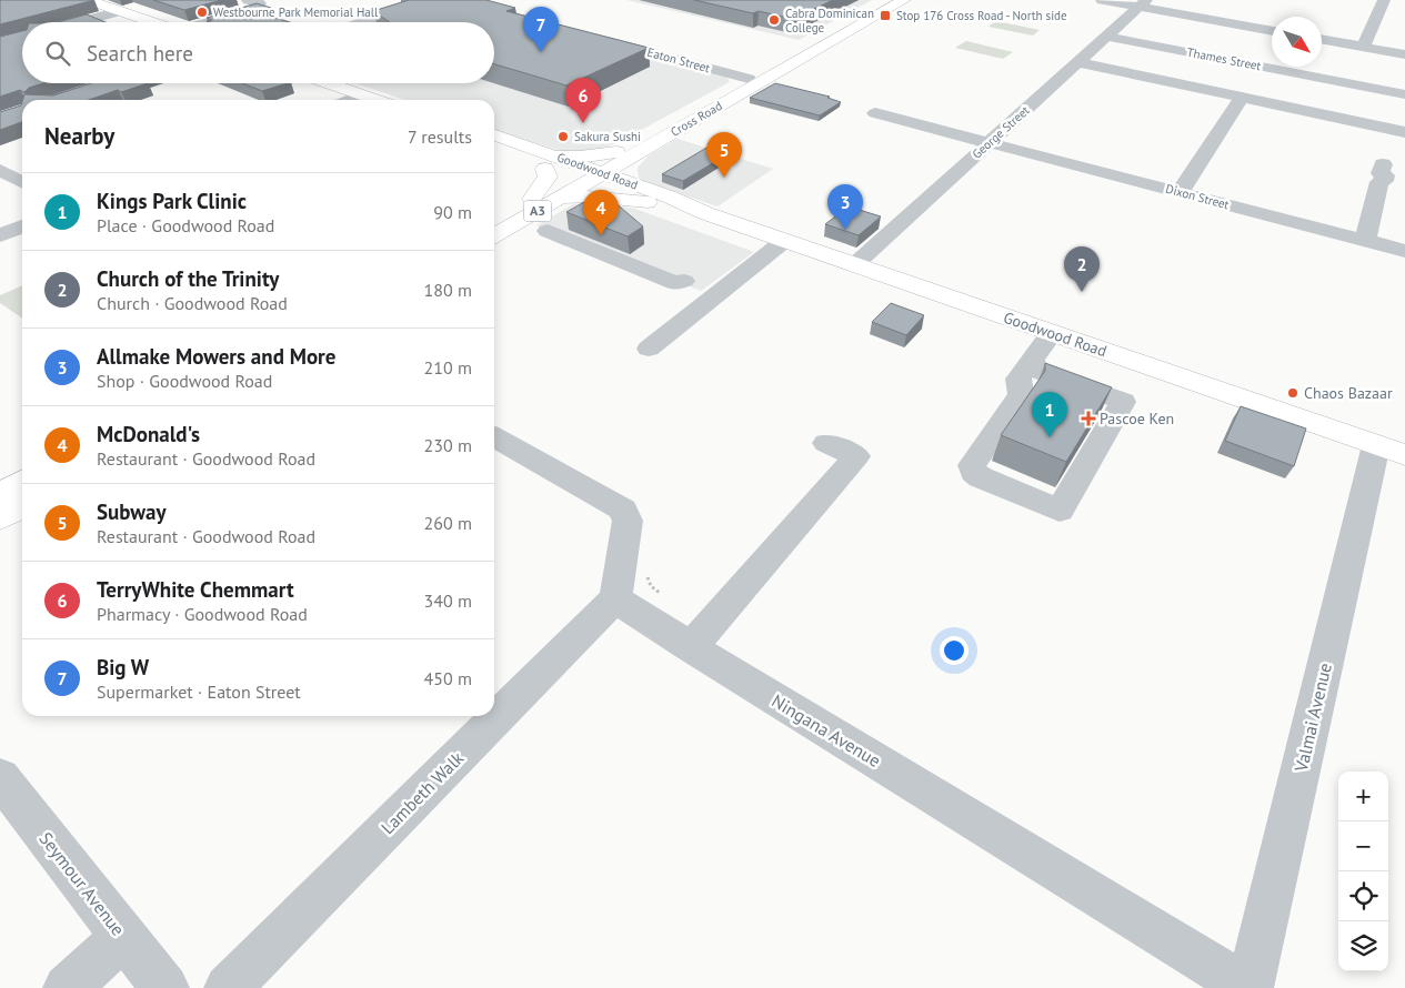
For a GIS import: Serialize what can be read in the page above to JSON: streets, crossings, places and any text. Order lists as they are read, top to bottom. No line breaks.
{"streets":{"main road":["Cross Road","Goodwood Road","A3"],"street":["Thames Street","Eaton Street","George Street","Dixon Street","Valmai Avenue","Ningana Avenue","Lambeth Walk","Seymour Avenue"]},"crossings":[["Thames Street","George Street"],["Eaton Street","Cross Road"],["Cross Road","Goodwood Road"],["George Street","Goodwood Road"],["George Street","Dixon Street"],["Goodwood Road","Valmai Avenue"],["Valmai Avenue","Ningana Avenue"],["Ningana Avenue","Lambeth Walk"]],"places":{"other":["Westbourne Park Memorial Hall","Cabra Dominican College","Sakura Sushi","Chaos Bazaar"],"transit":["Stop 176 Cross Road - North side"],"health":["Pascoe Ken"]},"north":"bottom right","page":{"pins":["7","6","5","3","4","2","1"],"search":"Search here","heading":["Nearby","7 results"],"list":[{"mark":"1","name":"Kings Park Clinic","note":"Place · Goodwood Road","value":"90 m"},{"mark":"2","name":"Church of the Trinity","note":"Church · Goodwood Road","value":"180 m"},{"mark":"3","name":"Allmake Mowers and More","note":"Shop · Goodwood Road","value":"210 m"},{"mark":"4","name":"McDonald's","note":"Restaurant · Goodwood Road","value":"230 m"},{"mark":"5","name":"Subway","note":"Restaurant · Goodwood Road","value":"260 m"},{"mark":"6","name":"TerryWhite Chemmart","note":"Pharmacy · Goodwood Road","value":"340 m"},{"mark":"7","name":"Big W","note":"Supermarket · Eaton Street","value":"450 m"}],"map_buttons":["+","−"]}}
